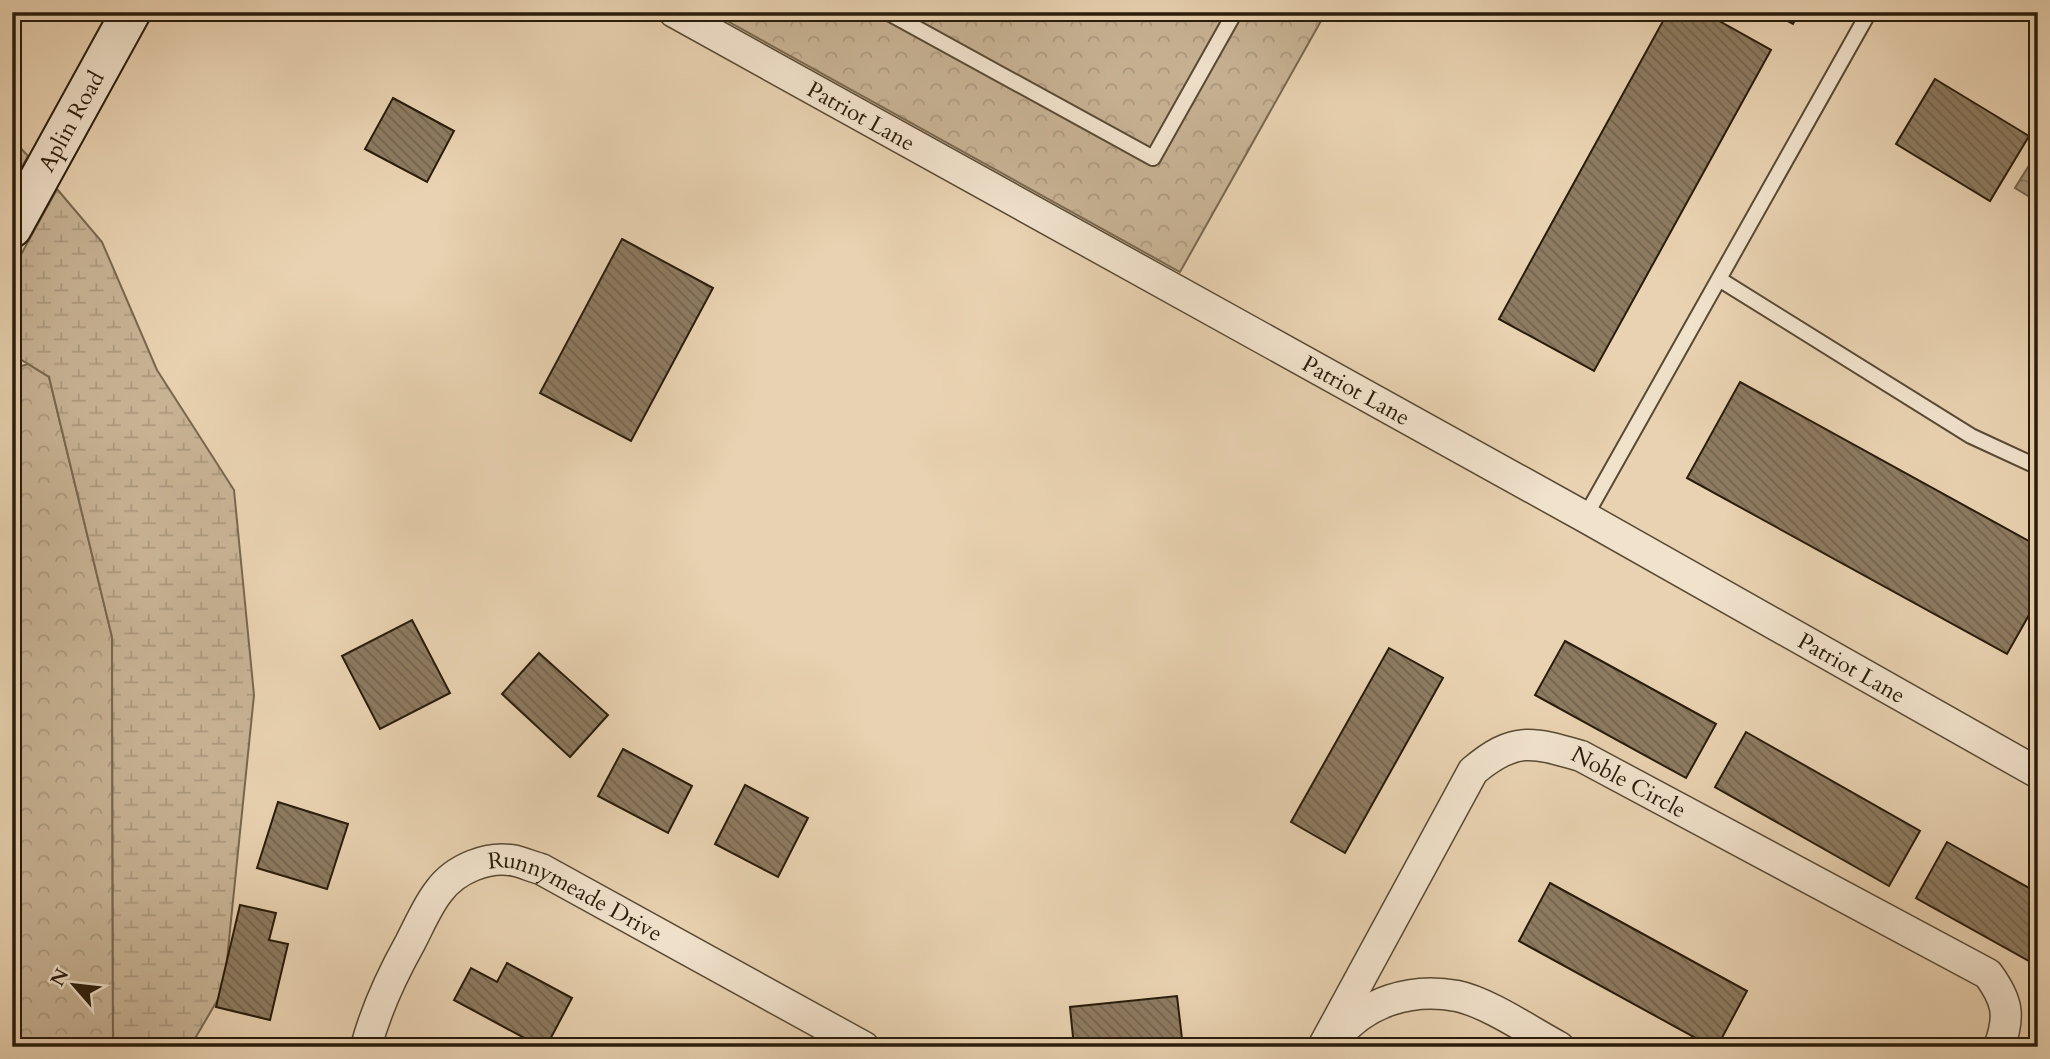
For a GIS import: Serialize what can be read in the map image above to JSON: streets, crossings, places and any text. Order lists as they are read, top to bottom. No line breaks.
{"streets":{"street":["Patriot Lane","Aplin Road","Noble Circle","Runnymeade Drive"]},"north":"top left"}
